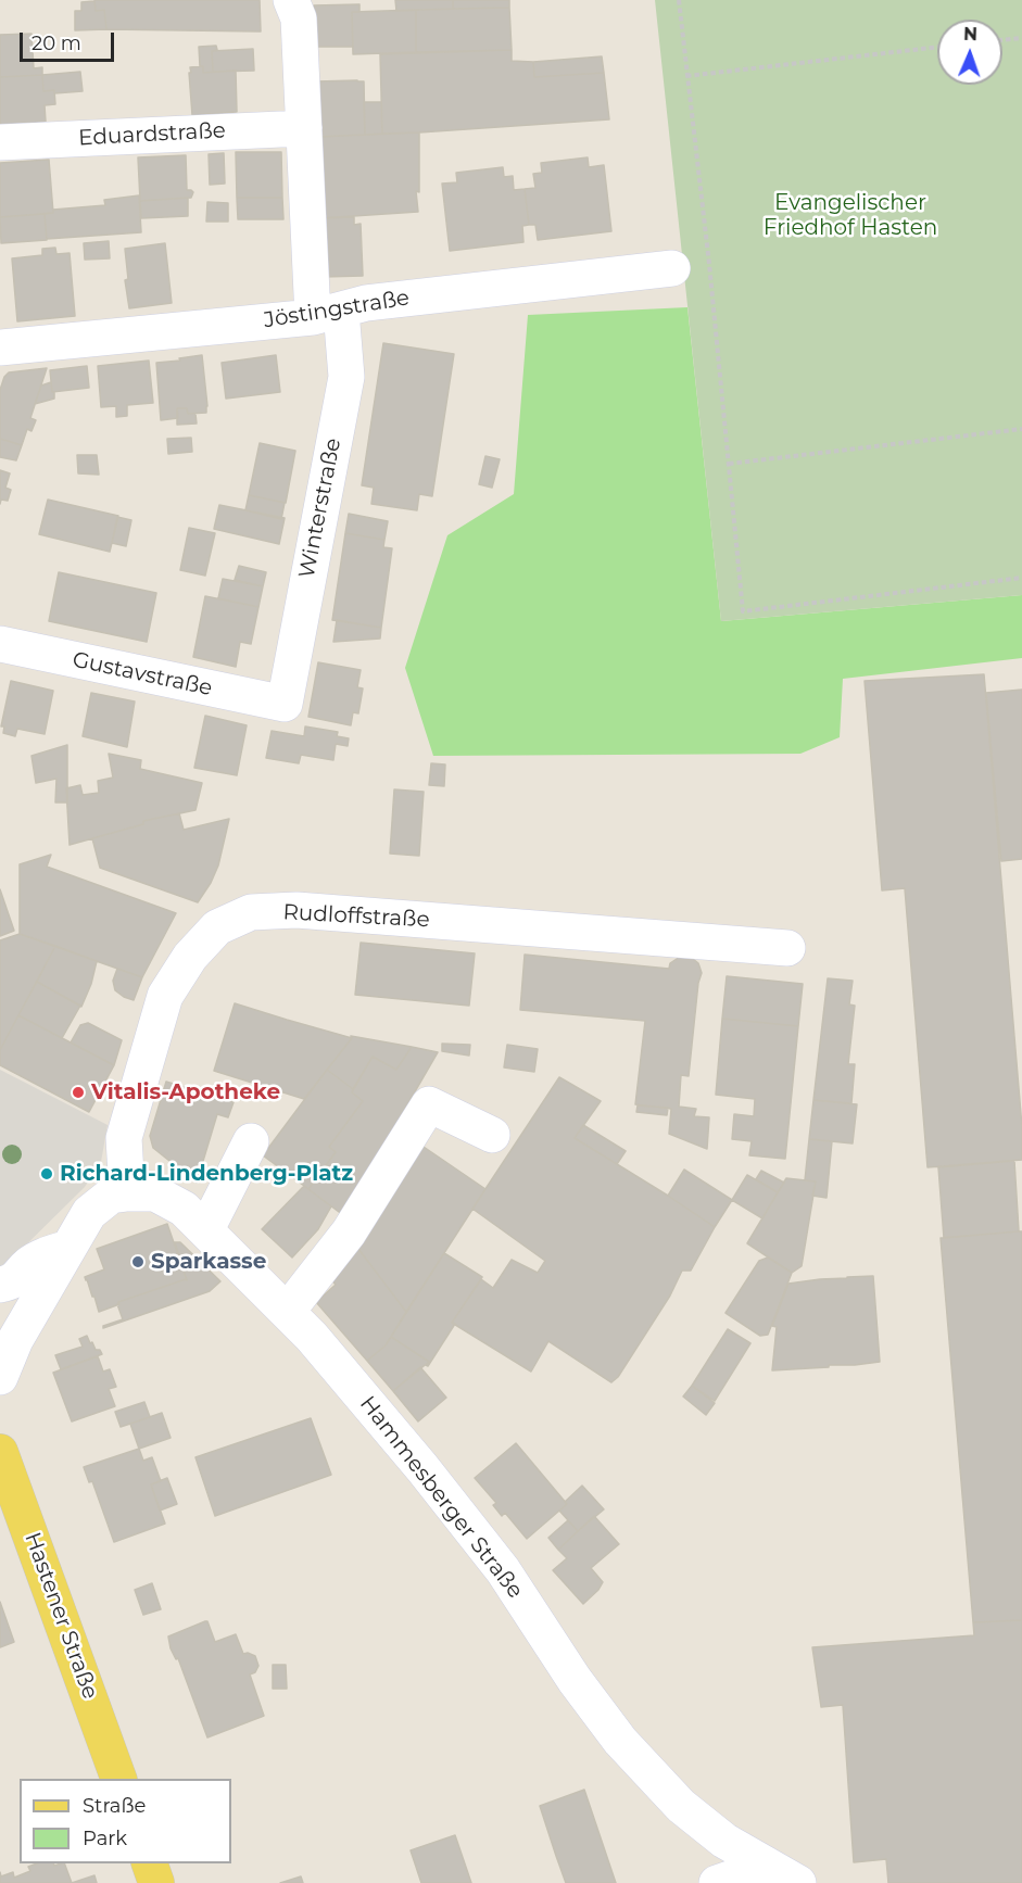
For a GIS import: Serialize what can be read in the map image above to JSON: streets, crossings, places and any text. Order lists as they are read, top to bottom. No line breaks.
{"streets":{"main road":["Hastener Straße"],"street":["Eduardstraße","Jöstingstraße","Winterstraße","Gustavstraße","Rudloffstraße","Hammesberger Straße"]},"crossings":[["Eduardstraße","Winterstraße"],["Jöstingstraße","Winterstraße"],["Winterstraße","Gustavstraße"],["Rudloffstraße","Hammesberger Straße"]],"parks":["Evangelischer Friedhof Hasten"],"places":["Vitalis-Apotheke","Richard-Lindenberg-Platz","Sparkasse"],"legend":["Straße","Park"],"scale_bar":"20 m","north":"top"}
